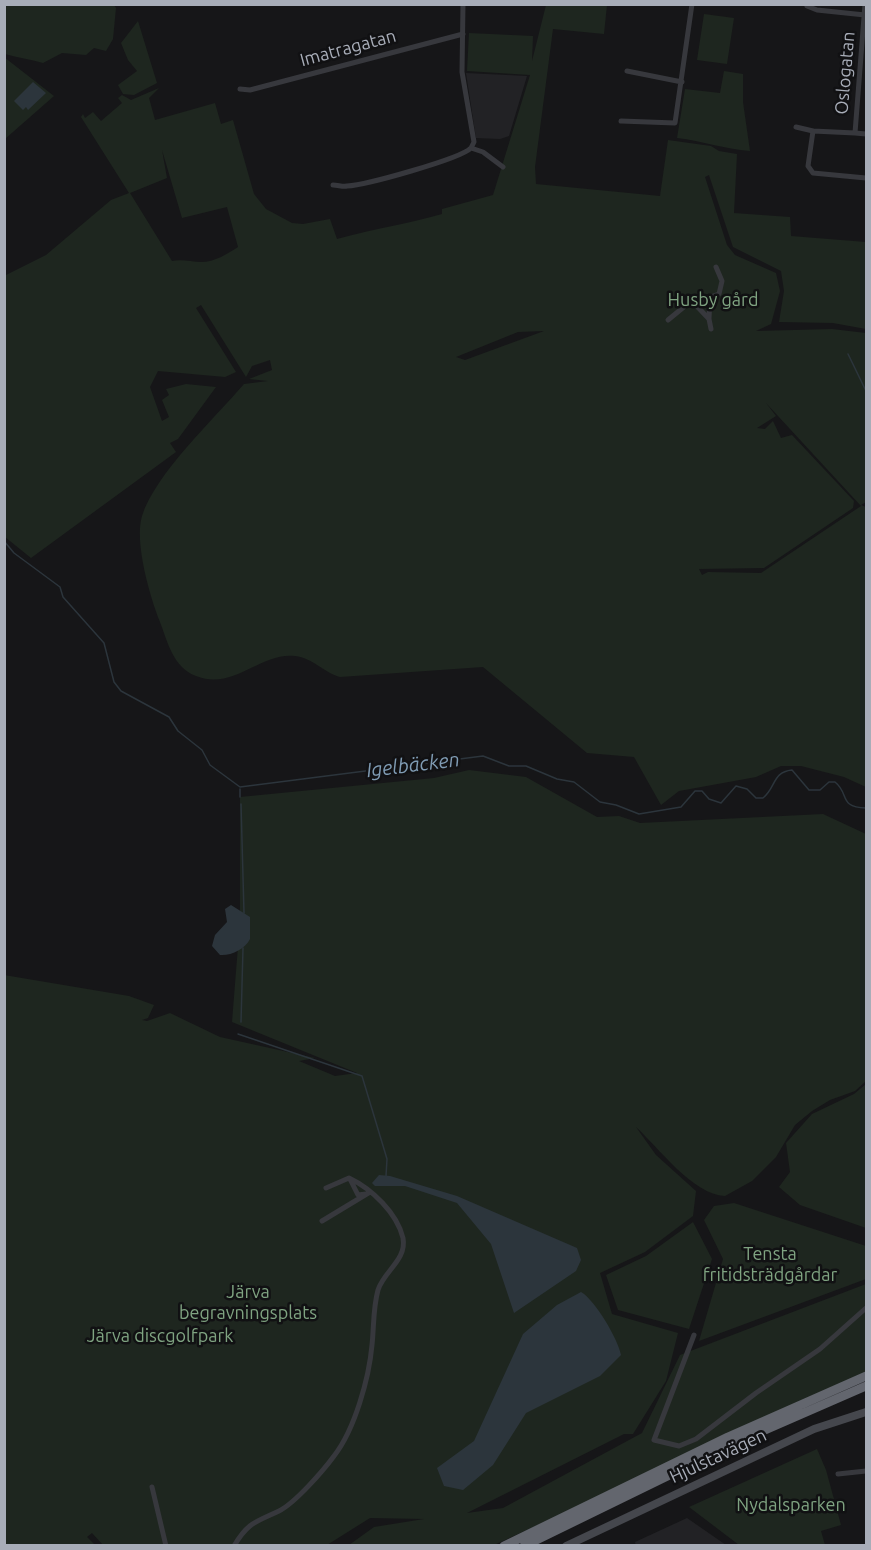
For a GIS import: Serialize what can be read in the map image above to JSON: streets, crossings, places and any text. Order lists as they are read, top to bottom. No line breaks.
{"streets":{"main road":["Hjulstavägen"],"street":["Imatragatan","Oslogatan"]},"water":["Igelbäcken"],"parks":["Husby gård","Tensta fritidsträdgårdar","Järva begravningsplats","Järva discgolfpark","Nydalsparken"]}
